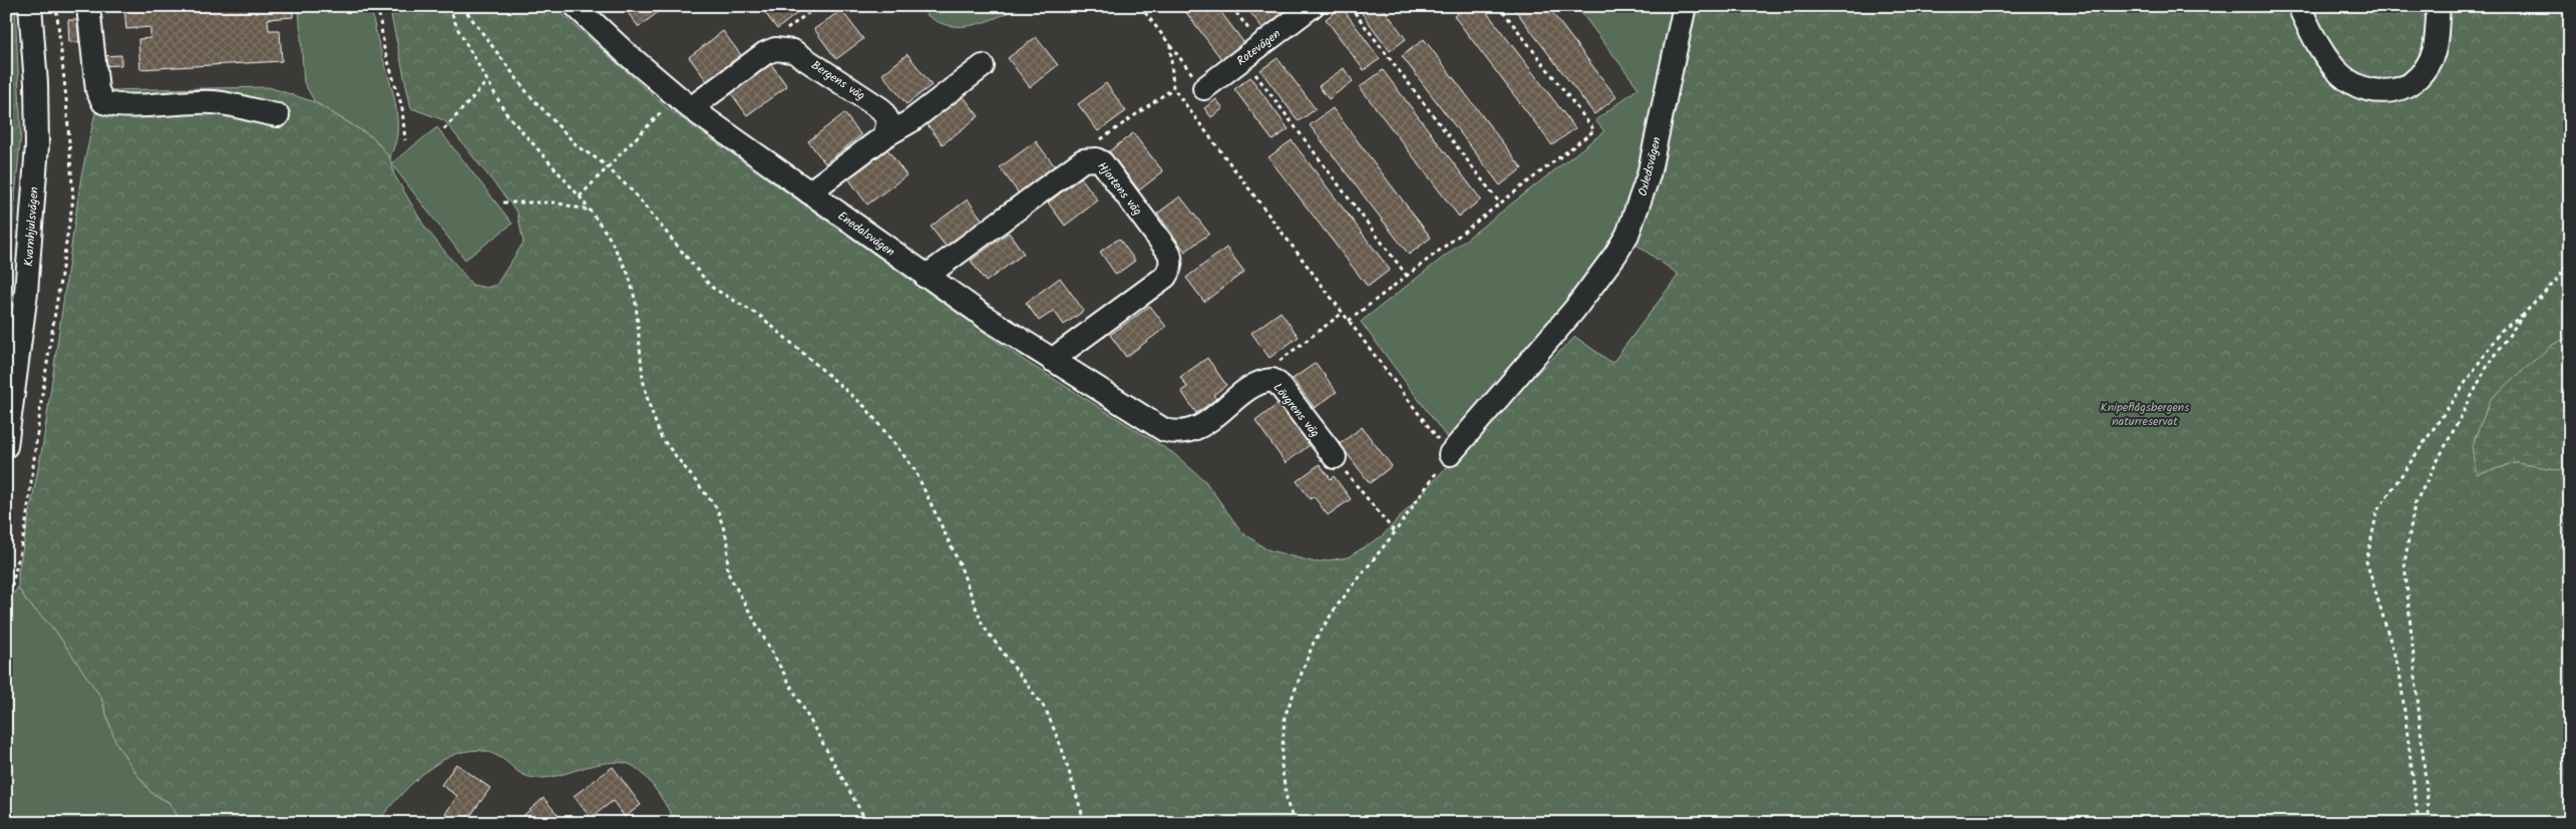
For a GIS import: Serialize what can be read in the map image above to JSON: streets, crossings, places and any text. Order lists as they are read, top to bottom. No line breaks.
{"streets":{"street":["Rotevägen","Bergens väg","Oxledsvägen","Hjortens väg","Kvarnhjulsvägen","Enedalsvägen","Lövgrens väg"]},"crossings":[["Hjortens väg","Enedalsvägen"],["Enedalsvägen","Lövgrens väg"]],"parks":["Knipeflågsbergens naturreservat"]}
